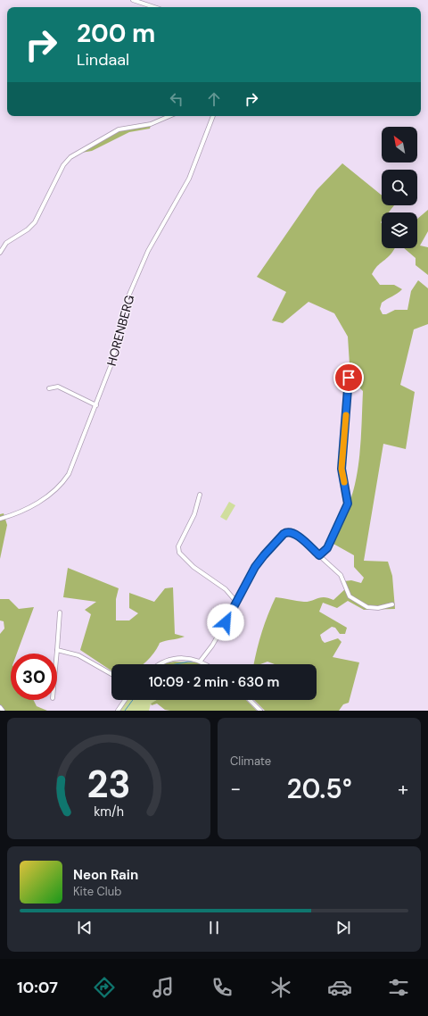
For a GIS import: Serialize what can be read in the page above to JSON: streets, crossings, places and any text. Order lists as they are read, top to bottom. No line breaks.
{"streets":{"street":["HORENBERG"]},"north":"top left","page":{"turn":["200 m","Lindaal"],"limit":"30","trip":"10:09 · 2 min · 630 m","tile":"Climate","heat":["−","20.5°","+"],"song":["Neon Rain","Kite Club"],"tabs":"10:07","gauge":["23","km/h"]}}
